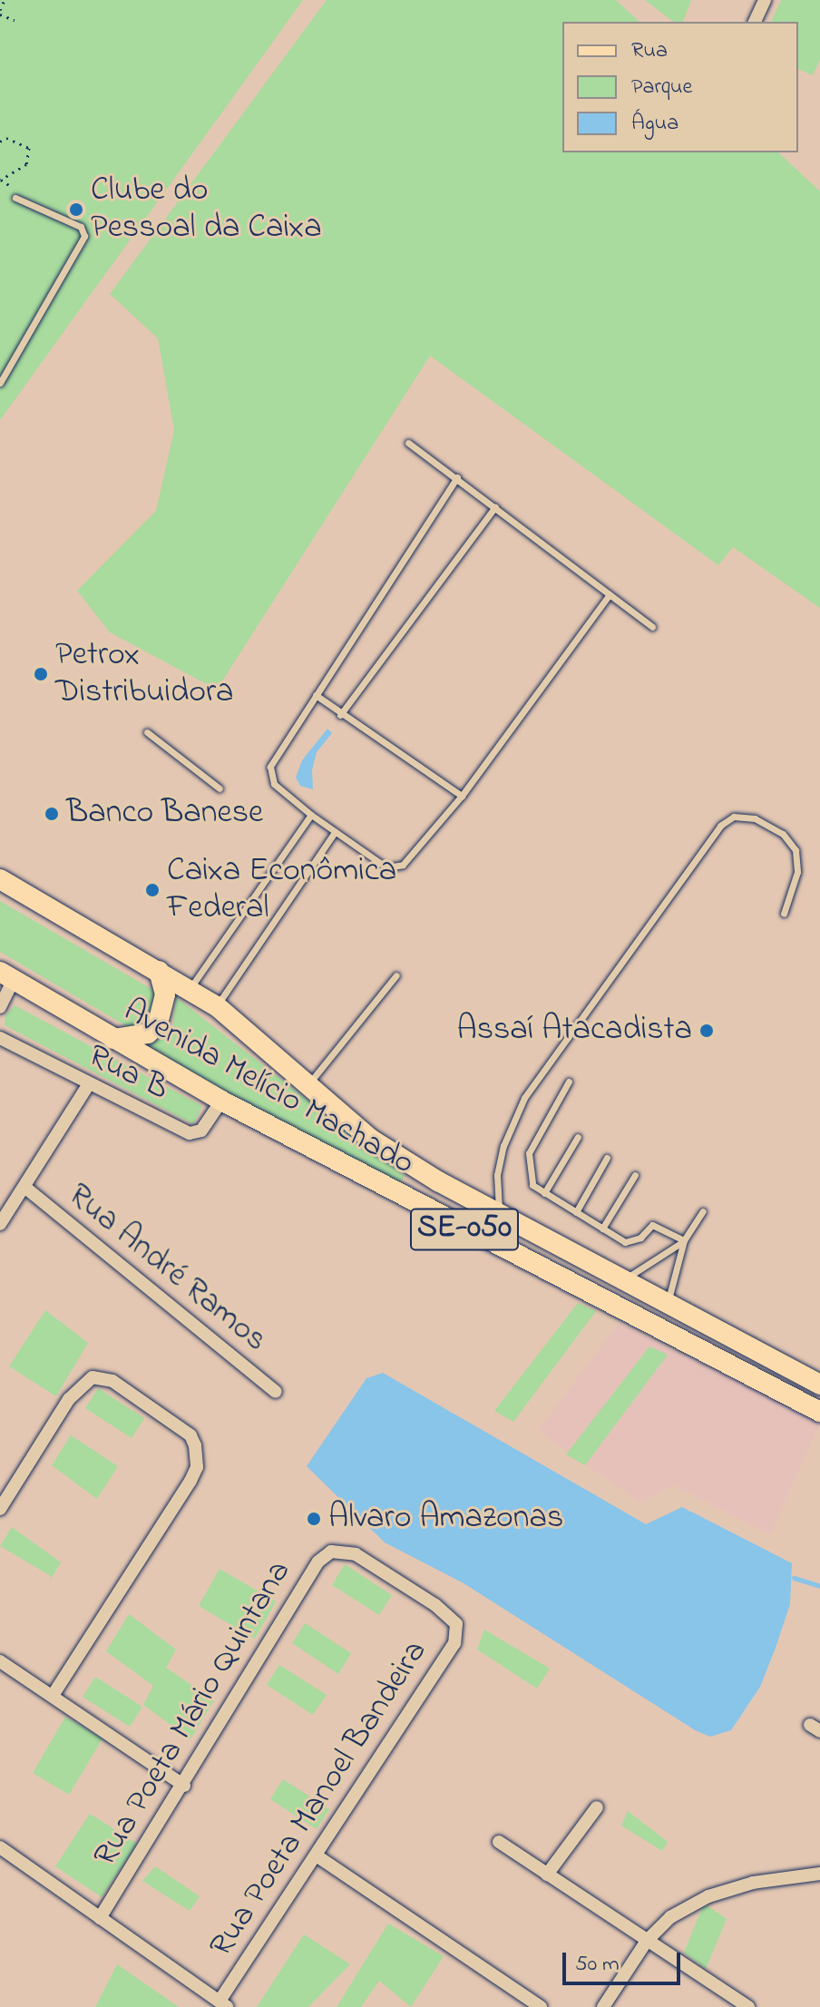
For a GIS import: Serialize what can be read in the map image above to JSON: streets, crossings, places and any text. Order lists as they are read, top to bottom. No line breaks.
{"streets":{"main road":["Avenida Melício Machado","SE-050"],"street":["Rua B","Rua André Ramos","Rua Poeta Mário Quintana","Rua Poeta Manoel Bandeira"]},"crossings":[["Rua B","Avenida Melício Machado"],["Rua Poeta Mário Quintana","Rua Poeta Manoel Bandeira"]],"places":["Clube do Pessoal da Caixa","Petrox Distribuidora","Banco Banese","Caixa Econômica Federal","Assaí Atacadista","Alvaro Amazonas"],"legend":["Rua","Parque","Água"],"scale_bar":"50 m"}
